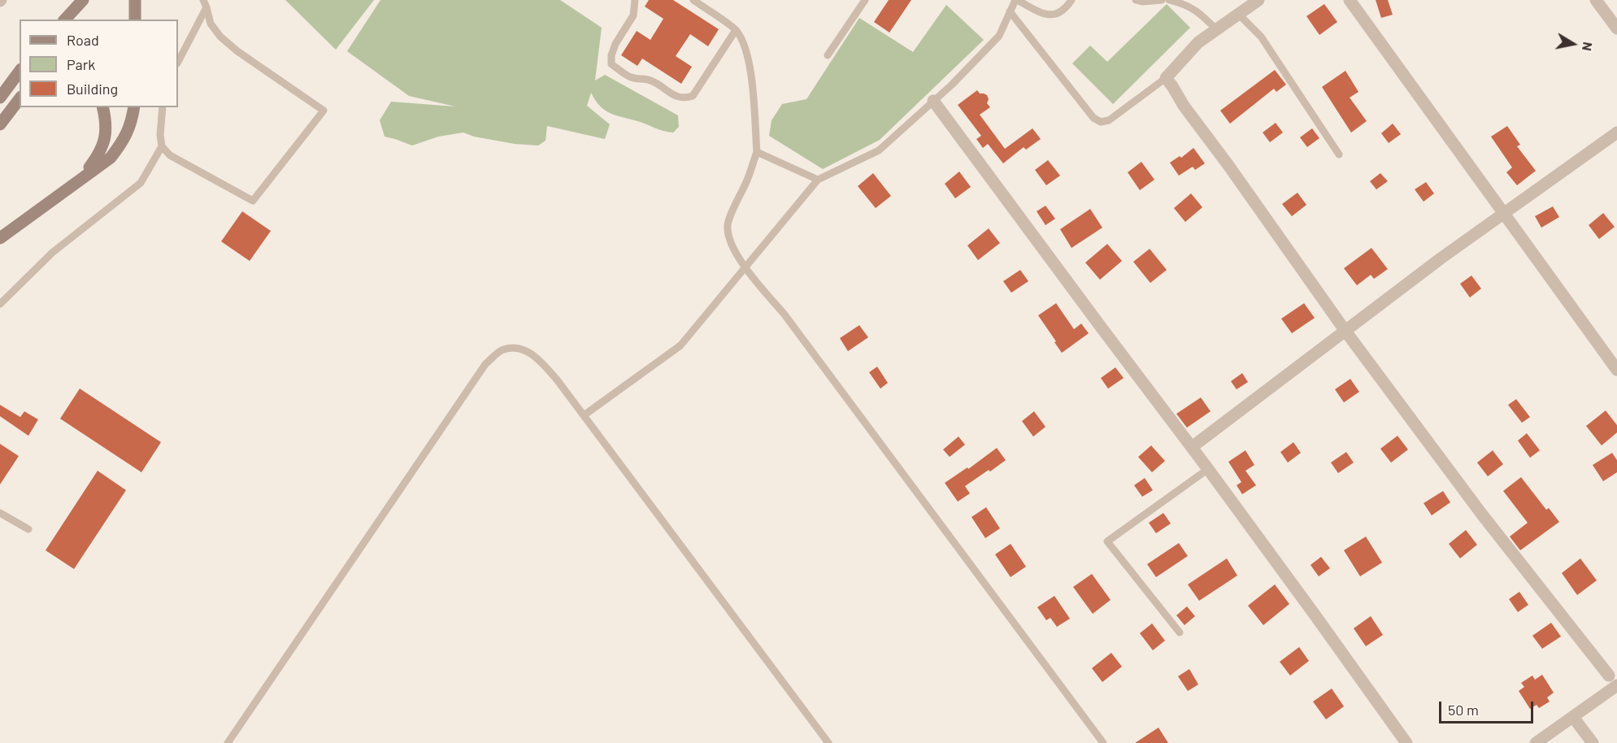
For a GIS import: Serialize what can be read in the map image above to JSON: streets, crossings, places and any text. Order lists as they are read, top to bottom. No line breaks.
{"legend":["Road","Park","Building"],"scale_bar":"50 m","north":"right"}
